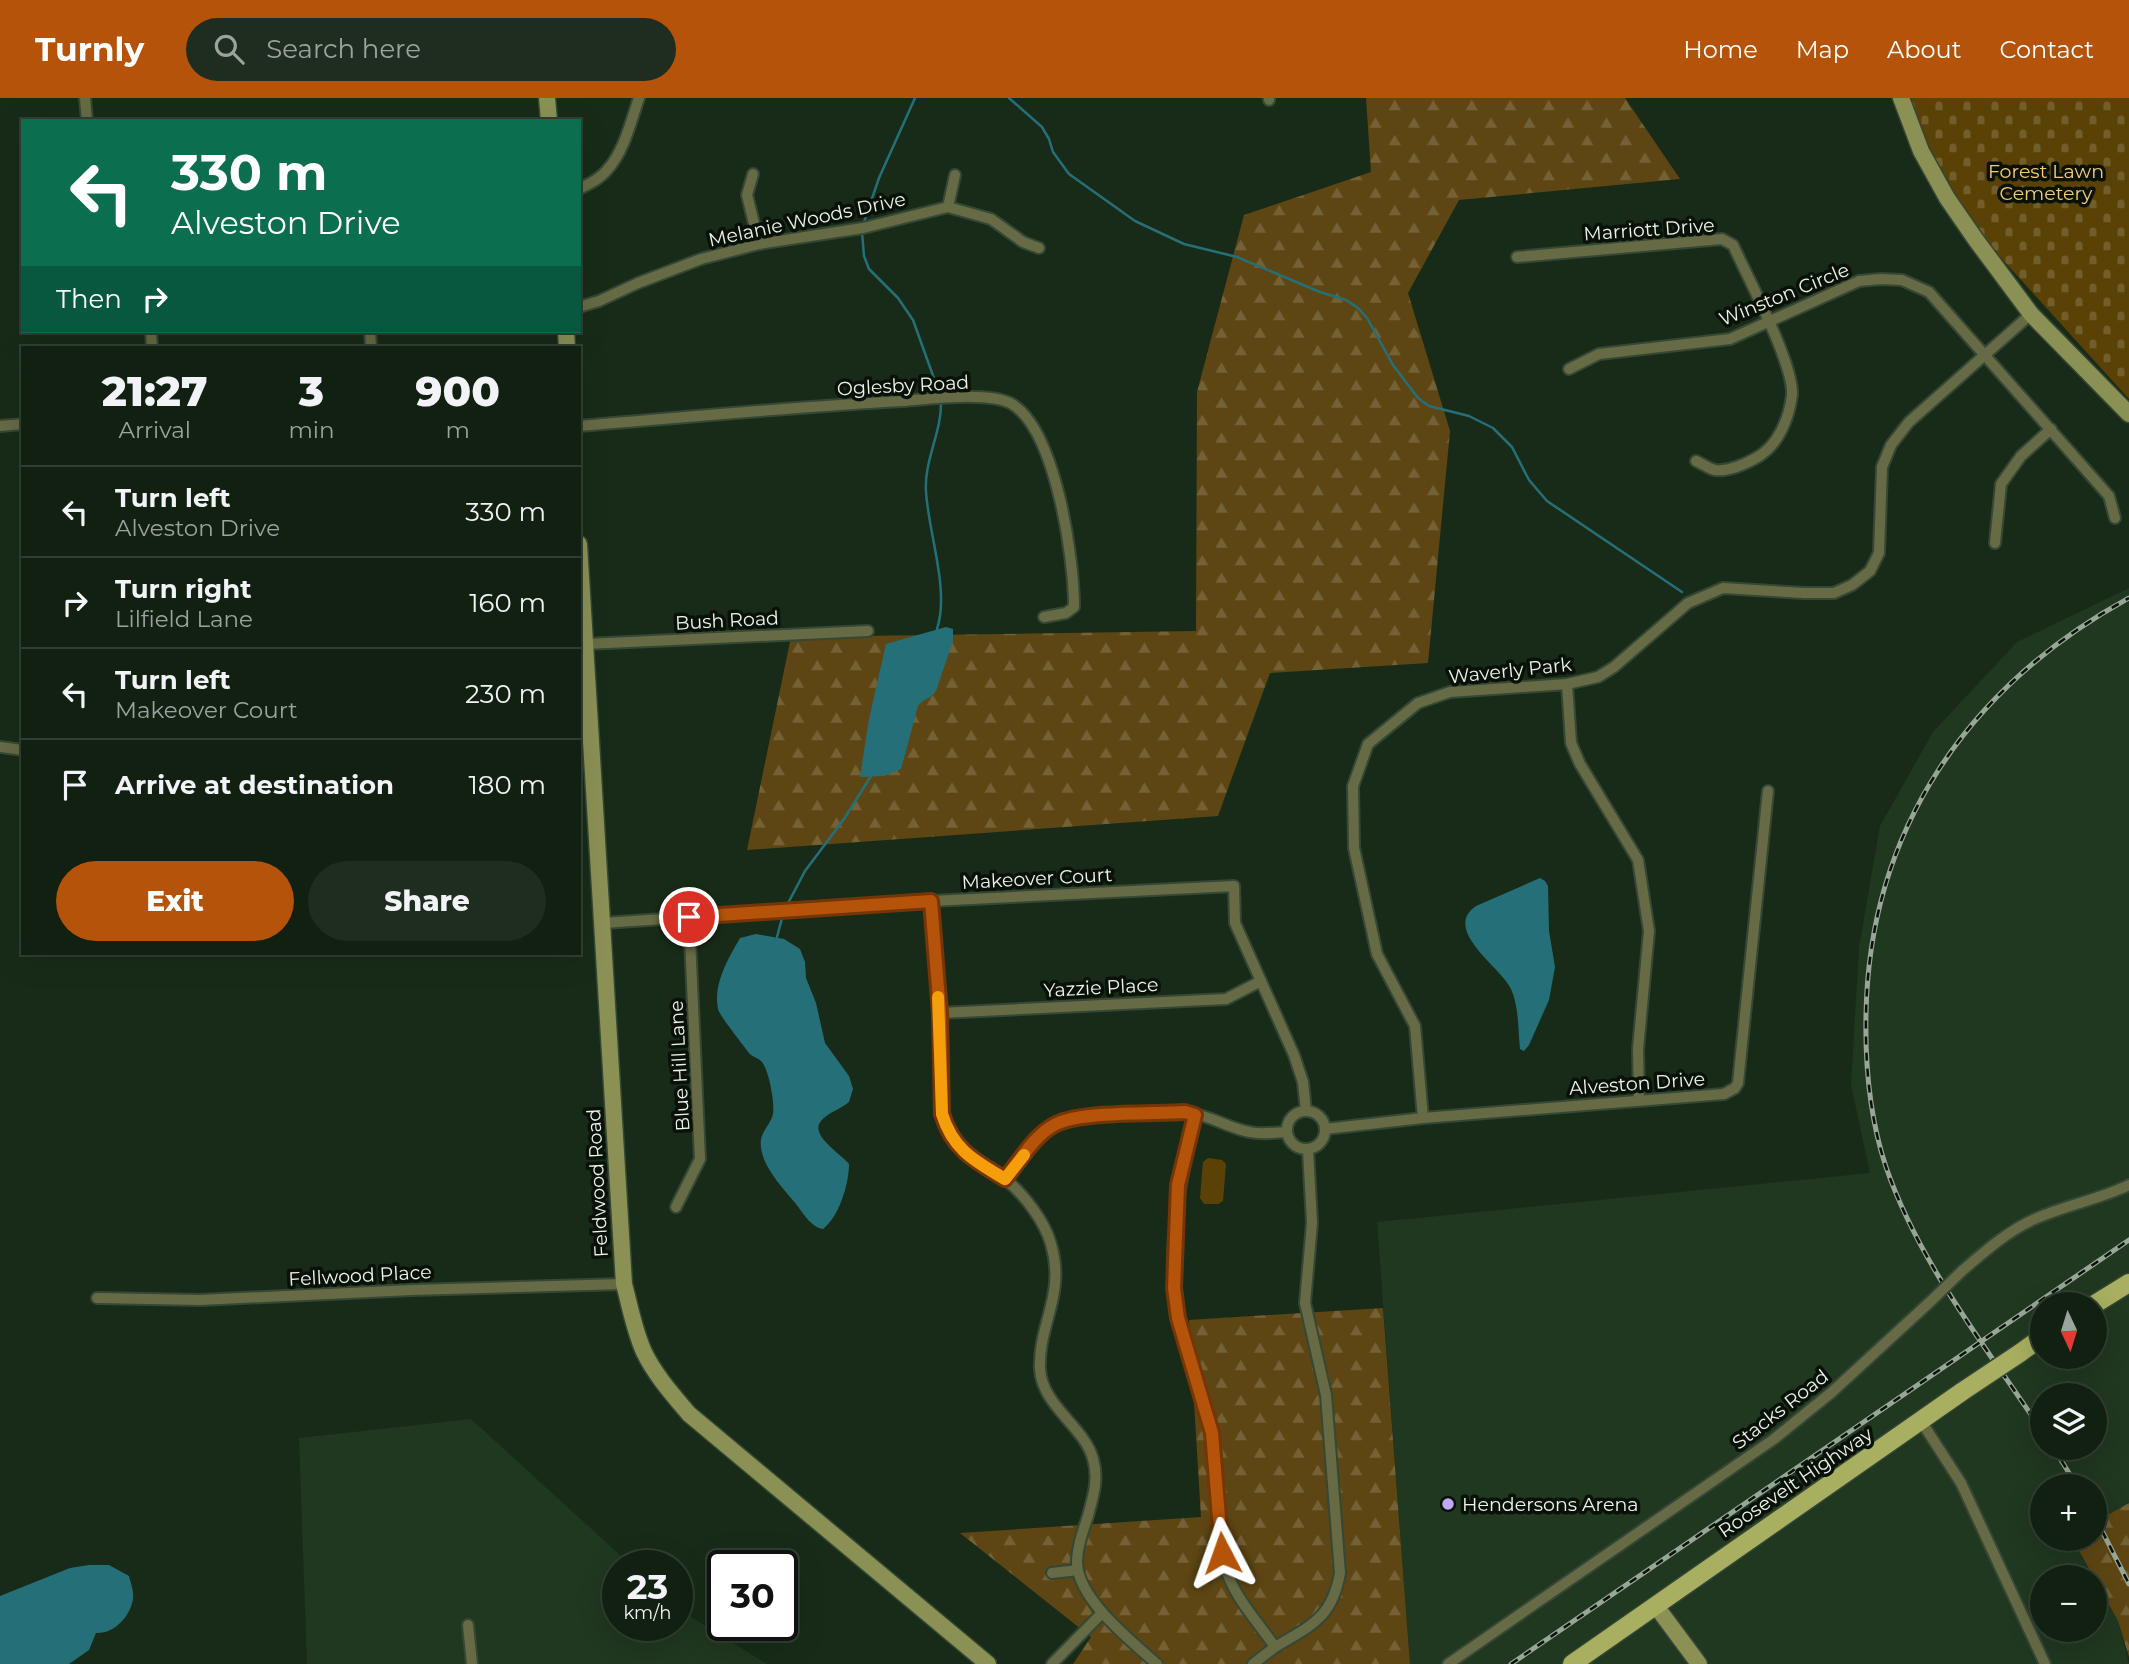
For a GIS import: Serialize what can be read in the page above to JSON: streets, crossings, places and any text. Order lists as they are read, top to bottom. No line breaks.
{"streets":{"main road":["Roosevelt Highway"],"street":["Melanie Woods Drive","Marriott Drive","Winston Circle","Oglesby Road","Bush Road","Waverly Park","Makeover Court","Yazzie Place","Blue Hill Lane","Alveston Drive","Feldwood Road","Fellwood Place","Stacks Road"]},"crossings":[["Marriott Drive","Winston Circle"],["Winston Circle","Waverly Park"],["Bush Road","Feldwood Road"],["Waverly Park","Alveston Drive"],["Makeover Court","Yazzie Place"],["Makeover Court","Blue Hill Lane"],["Makeover Court","Alveston Drive"],["Makeover Court","Feldwood Road"],["Feldwood Road","Fellwood Place"]],"parks":["Forest Lawn Cemetery"],"places":["Hendersons Arena"],"north":"bottom","page":{"header":"Turnly","search":"Search here","nav":["Home","Map","About","Contact"],"turn":["330 m","Alveston Drive"],"then":"Then","eta":["21:27","Arrival","3","min","900","m"],"list":[{"name":"Turn left","note":"Alveston Drive","value":"330 m"},{"name":"Turn right","note":"Lilfield Lane","value":"160 m"},{"name":"Turn left","note":"Makeover Court","value":"230 m"},{"name":"Arrive at destination","value":"180 m"}],"buttons":["Exit","Share"],"map_buttons":["+","−"],"speed":"23 km/h","limit":"30"}}
